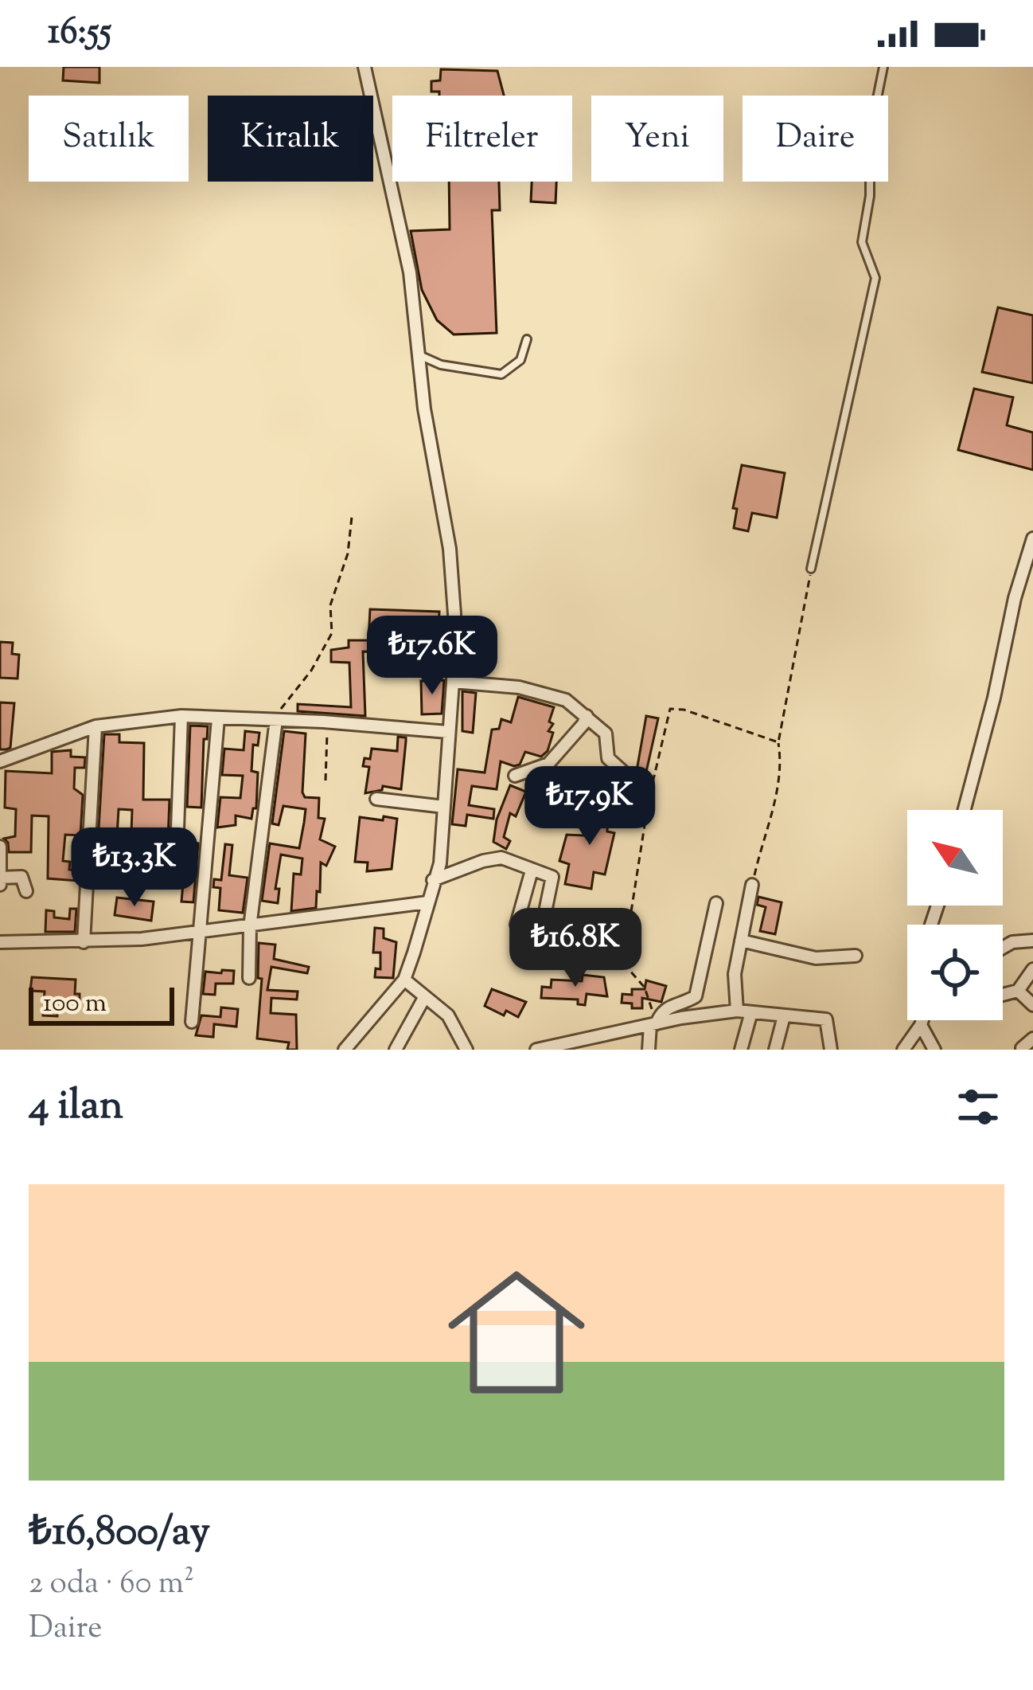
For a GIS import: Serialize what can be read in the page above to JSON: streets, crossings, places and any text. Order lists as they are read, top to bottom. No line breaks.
{"scale_bar":"100 m","north":"top left","page":{"status":"16:55","chip":["Satılık","Kiralık","Filtreler","Yeni","Daire"],"price":["₺17.6K","₺17.9K","₺13.3K","₺16.8K"],"scale":"100 m","heading":"4 ilan","list":[{"name":"₺16,800/ay","note":"2 oda · 60 m² · Daire"}]}}
